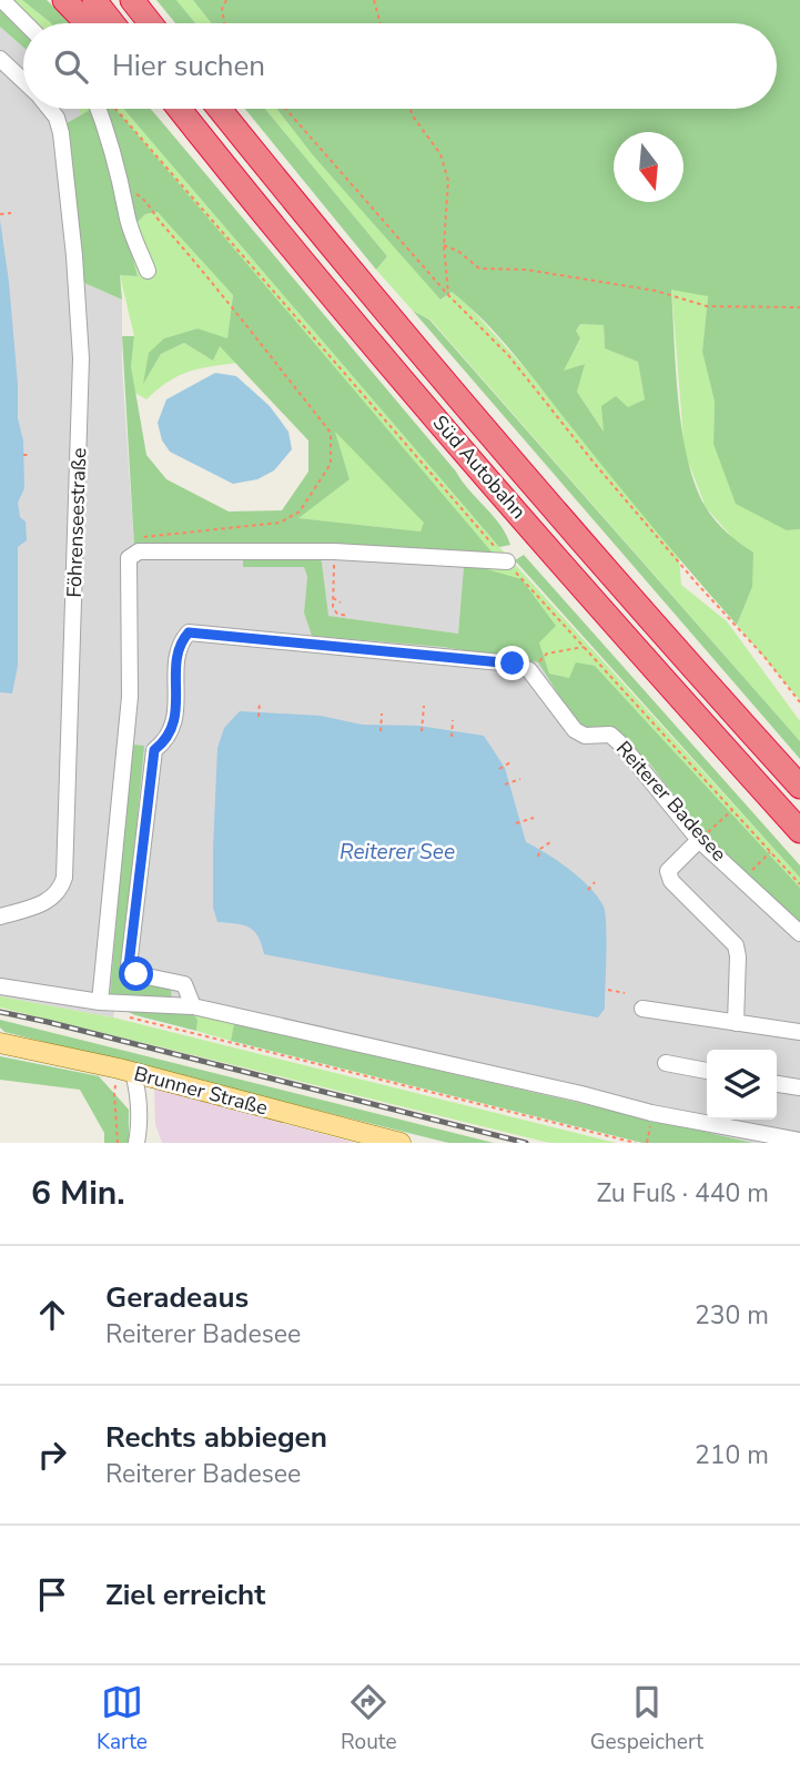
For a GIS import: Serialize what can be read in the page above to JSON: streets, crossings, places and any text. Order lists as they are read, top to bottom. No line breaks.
{"streets":{"highway":["Süd Autobahn"],"main road":["Brunner Straße"],"street":["Föhrenseestraße","Reiterer Badesee"]},"water":["Reiterer See"],"north":"bottom","page":{"search":"Hier suchen","heading":["6 Min.","Zu Fuß · 440 m"],"list":[["Geradeaus","Reiterer Badesee","230 m"],["Rechts abbiegen","Reiterer Badesee","210 m"],"Ziel erreicht"],"nav":["Karte","Route","Gespeichert"]}}
